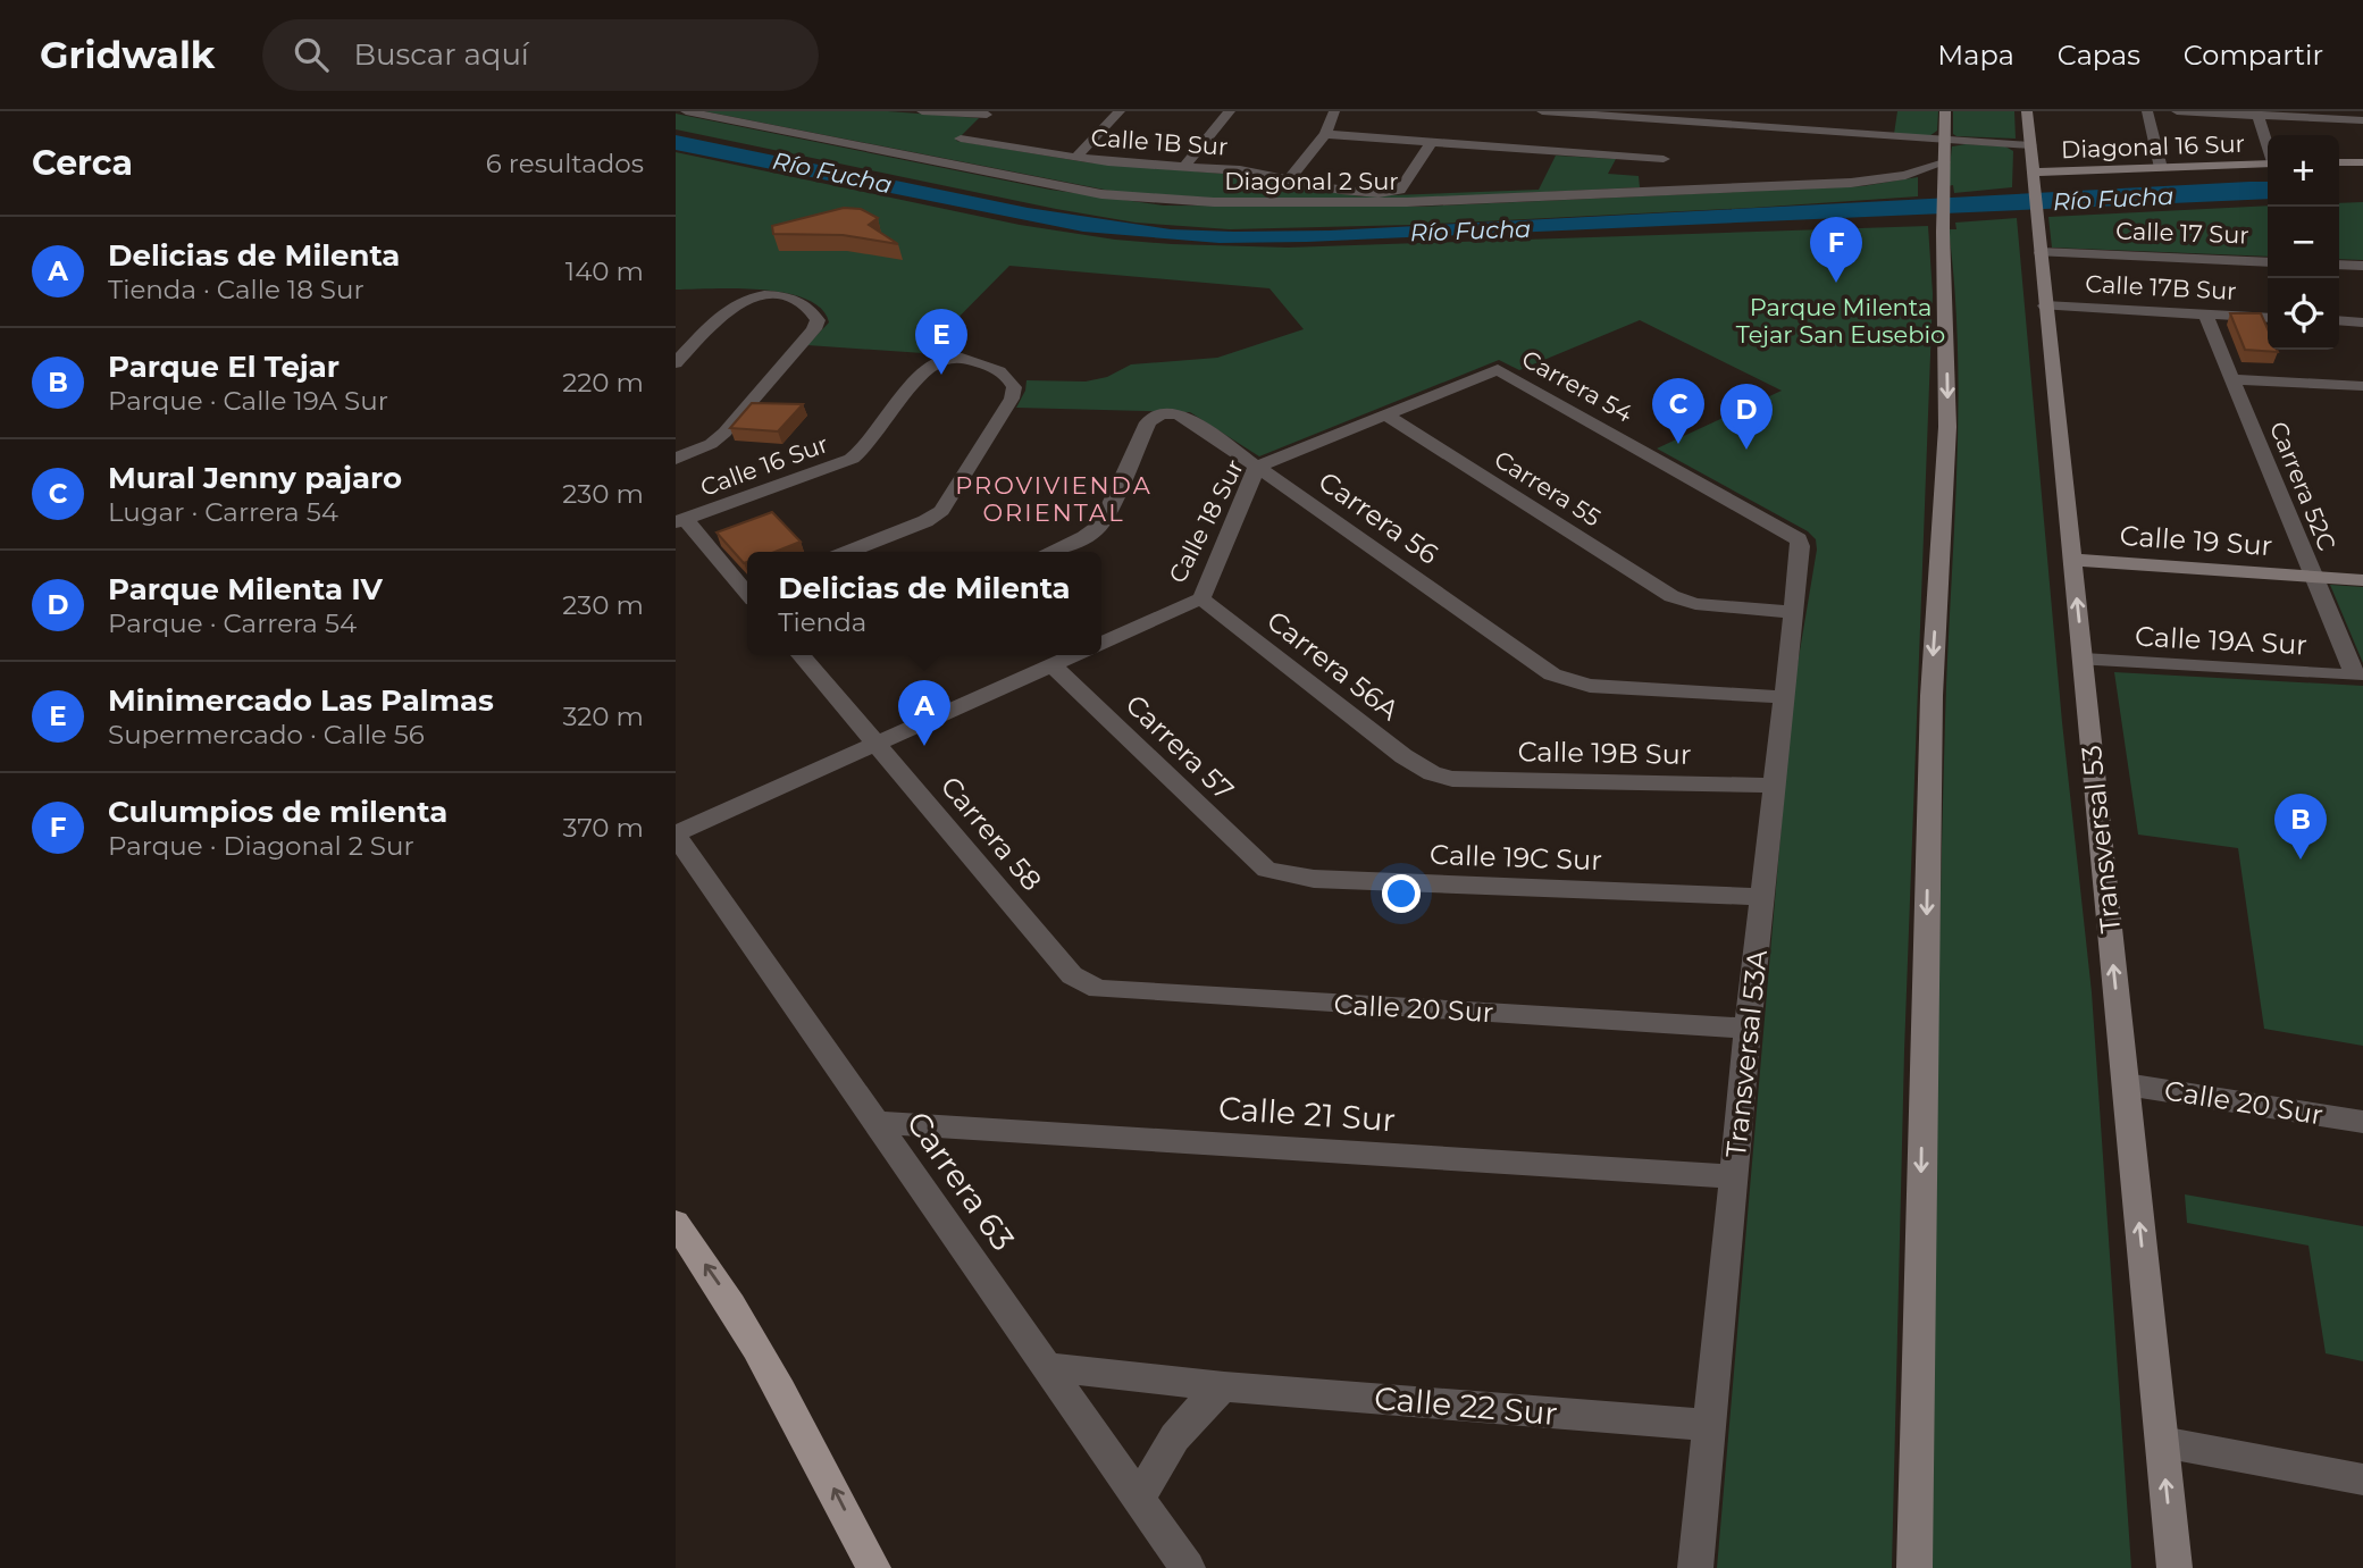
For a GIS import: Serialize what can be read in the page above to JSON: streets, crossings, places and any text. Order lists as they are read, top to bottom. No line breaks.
{"streets":{"street":["Calle 1B Sur","Diagonal 16 Sur","Diagonal 2 Sur","Calle 17 Sur","Calle 17B Sur","Carrera 54","Calle 16 Sur","Carrera 52C","Carrera 55","Carrera 56","Calle 18 Sur","Calle 19 Sur","Calle 19A Sur","Carrera 56A","Carrera 57","Calle 19B Sur","Carrera 58","Transversal 53","Calle 19C Sur","Calle 20 Sur","Transversal 53A","Calle 21 Sur","Carrera 63","Calle 22 Sur"]},"crossings":[["Diagonal 16 Sur","Transversal 53"],["Calle 17 Sur","Transversal 53"],["Calle 17B Sur","Carrera 52C"],["Calle 17B Sur","Transversal 53"],["Carrera 54","Calle 18 Sur"],["Carrera 54","Transversal 53A"],["Carrera 52C","Calle 19 Sur"],["Carrera 52C","Calle 19A Sur"],["Carrera 55","Calle 18 Sur"],["Carrera 55","Transversal 53A"],["Carrera 56","Calle 18 Sur"],["Carrera 56","Transversal 53A"],["Calle 18 Sur","Carrera 56A"],["Calle 18 Sur","Carrera 57"],["Calle 18 Sur","Carrera 58"],["Calle 18 Sur","Carrera 63"],["Calle 19 Sur","Transversal 53"],["Calle 19A Sur","Transversal 53"],["Carrera 56A","Calle 19B Sur"],["Carrera 57","Calle 19C Sur"],["Calle 19B Sur","Transversal 53A"],["Carrera 58","Calle 20 Sur"],["Transversal 53","Calle 20 Sur"],["Calle 19C Sur","Transversal 53A"],["Calle 20 Sur","Transversal 53A"],["Transversal 53A","Calle 21 Sur"],["Transversal 53A","Calle 22 Sur"],["Calle 21 Sur","Carrera 63"],["Carrera 63","Calle 22 Sur"]],"districts":["PROVIVIENDA ORIENTAL"],"water":["Río Fucha"],"parks":["Parque Milenta Tejar San Eusebio"],"page":{"header":"Gridwalk","search":"Buscar aquí","nav":["Mapa","Capas","Compartir"],"heading":["Cerca","6 resultados"],"map_buttons":["+","−"],"list":[{"mark":"A","name":"Delicias de Milenta","note":"Tienda · Calle 18 Sur","value":"140 m"},{"mark":"B","name":"Parque El Tejar","note":"Parque · Calle 19A Sur","value":"220 m"},{"mark":"C","name":"Mural Jenny pajaro","note":"Lugar · Carrera 54","value":"230 m"},{"mark":"D","name":"Parque Milenta IV","note":"Parque · Carrera 54","value":"230 m"},{"mark":"E","name":"Minimercado Las Palmas","note":"Supermercado · Calle 56","value":"320 m"},{"mark":"F","name":"Culumpios de milenta","note":"Parque · Diagonal 2 Sur","value":"370 m"}],"pins":["F","E","C","D","A","B"],"popup":["Delicias de Milenta","Tienda"]}}
